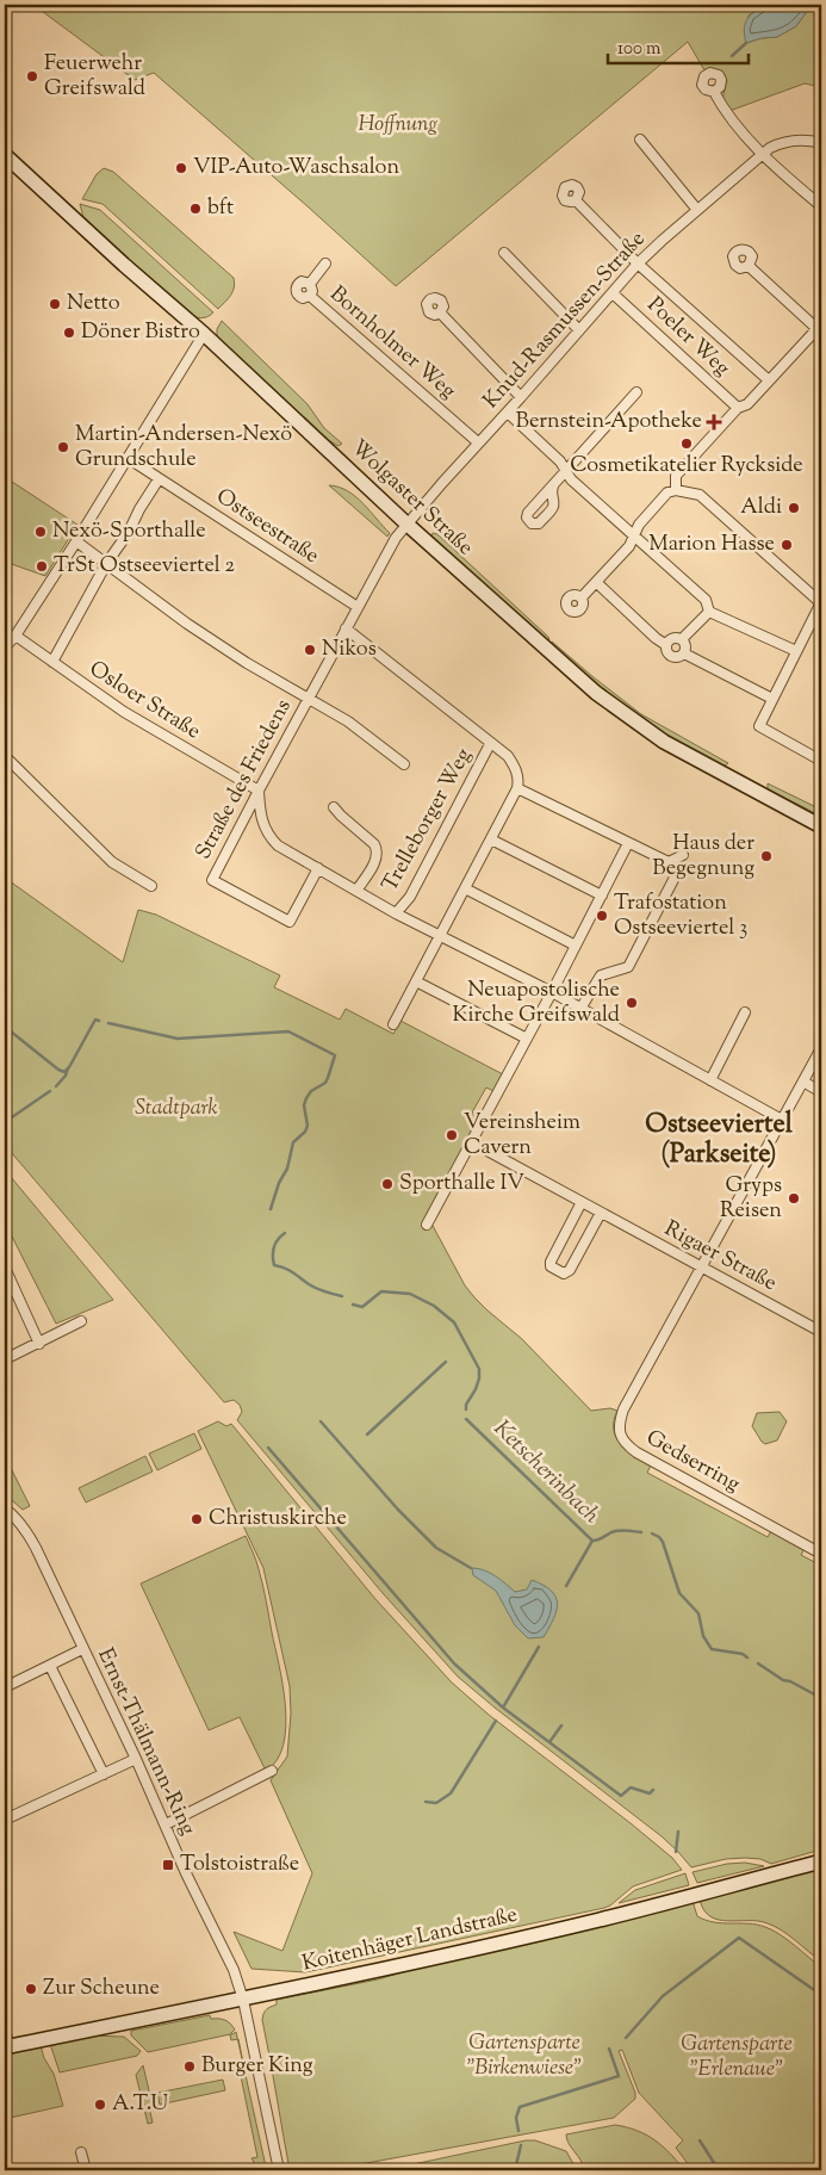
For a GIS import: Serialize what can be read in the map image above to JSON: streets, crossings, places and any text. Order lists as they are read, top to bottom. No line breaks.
{"streets":{"main road":["Wolgaster Straße","Koitenhäger Landstraße"],"street":["Knud-Rasmussen-Straße","Poeler Weg","Bornholmer Weg","Ostseestraße","Osloer Straße","Straße des Friedens","Trelleborger Weg","Rigaer Straße","Gedserring","Ernst-Thälmann-Ring"]},"crossings":[["Knud-Rasmussen-Straße","Poeler Weg"],["Knud-Rasmussen-Straße","Bornholmer Weg"],["Knud-Rasmussen-Straße","Wolgaster Straße"],["Knud-Rasmussen-Straße","Straße des Friedens"],["Wolgaster Straße","Straße des Friedens"],["Ostseestraße","Straße des Friedens"],["Osloer Straße","Straße des Friedens"],["Rigaer Straße","Gedserring"],["Ernst-Thälmann-Ring","Koitenhäger Landstraße"]],"districts":["Ostseeviertel (Parkseite)"],"water":["Ketscherinbach"],"parks":["Hoffnung","Stadtpark","Gartensparte \"Birkenwiese\"","Gartensparte \"Erlenaue\""],"places":{"other":["Feuerwehr Greifswald","VIP-Auto-Waschsalon","bft","Netto","Döner Bistro","Cosmetikatelier Ryckside","Martin-Andersen-Nexö Grundschule","Aldi","Nexö-Sporthalle","Marion Hasse","TrSt Ostseeviertel 2","Nikos","Haus der Begegnung","Trafostation Ostseeviertel 3","Neuapostolische Kirche Greifswald","Vereinsheim Cavern","Sporthalle IV","Gryps Reisen","Christuskirche","Zur Scheune","Burger King","A.T.U"],"health":["Bernstein-Apotheke"],"transit":["Tolstoistraße"]},"scale_bar":"100 m"}
